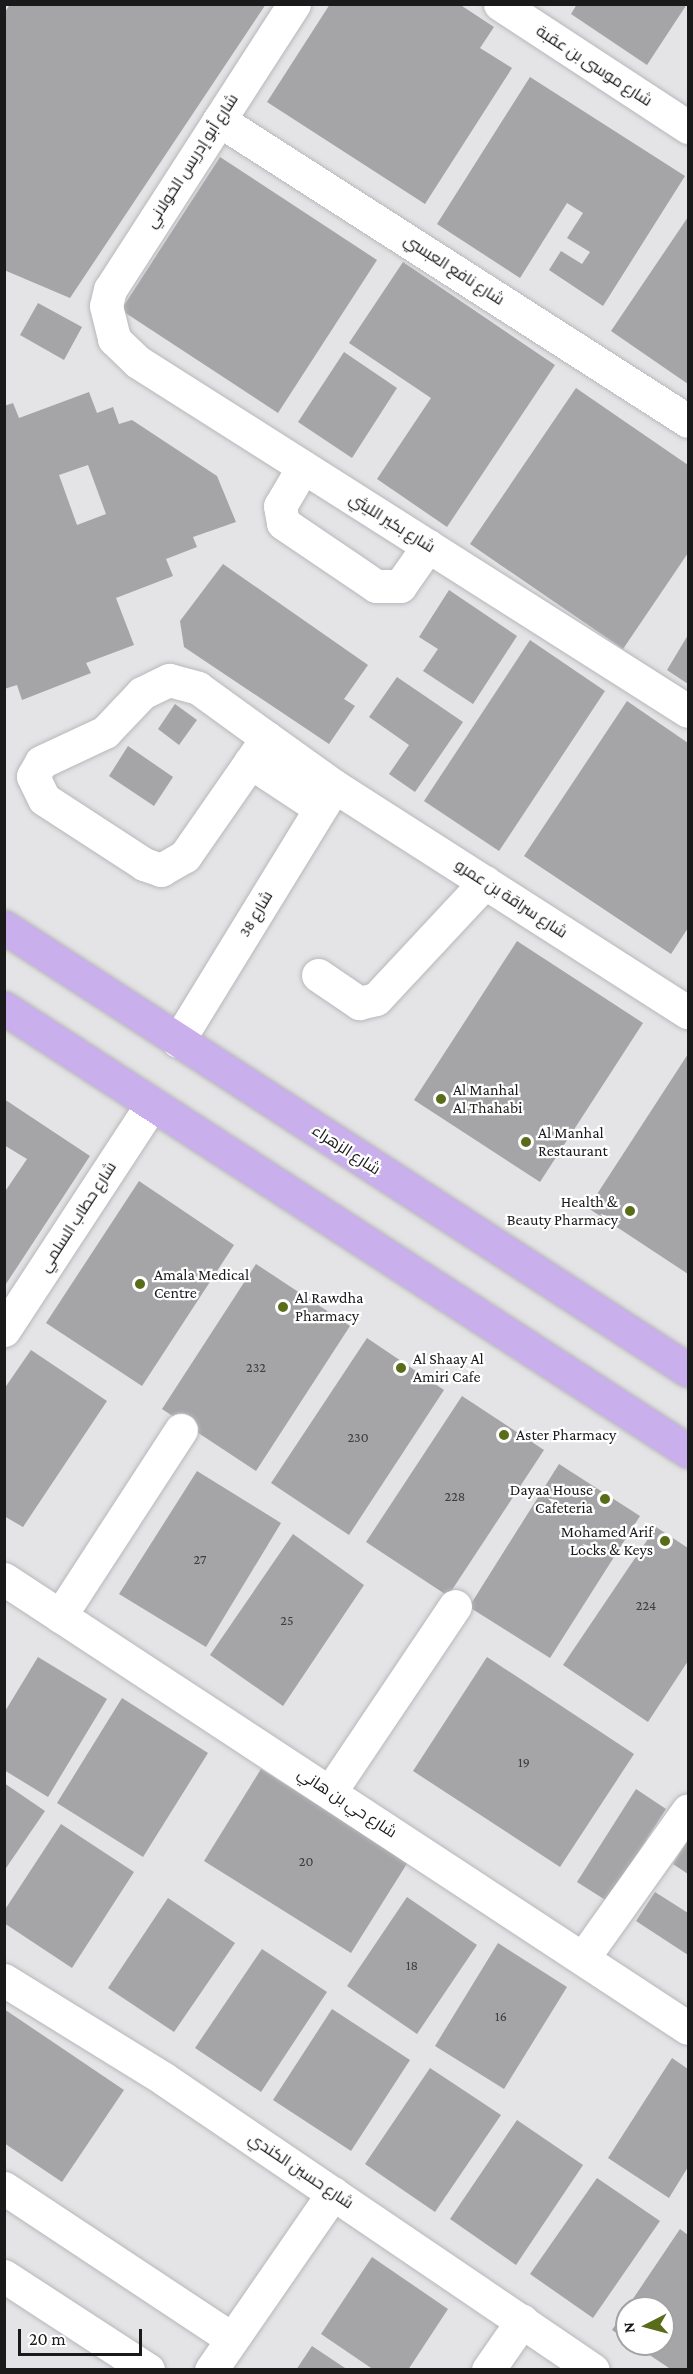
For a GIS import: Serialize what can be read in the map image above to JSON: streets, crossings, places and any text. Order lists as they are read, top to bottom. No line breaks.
{"streets":{"main road":["شارع الزهراء"],"street":["شارع موسى بن عقبة","شارع أبو إدريس الخولاني","شارع نافع العبسي","شارع بكير الليثي","شارع سراقة بن عمرو","شارع 38","شارع حطاب السلمي","شارع حي بن هاني","شارع حسين الكندي"]},"crossings":[["شارع أبو إدريس الخولاني","شارع نافع العبسي"],["شارع أبو إدريس الخولاني","شارع بكير الليثي"],["شارع سراقة بن عمرو","شارع 38"],["شارع 38","شارع الزهراء"]],"places":["Al Manhal Al Thahabi","Al Manhal Restaurant","Health & Beauty Pharmacy","Amala Medical Centre","Al Rawdha Pharmacy","Al Shaay Al Amiri Cafe","Aster Pharmacy","Dayaa House Cafeteria","Mohamed Arif Locks & Keys"],"house_numbers":["232","230","228","27","224","25","19","20","18","16"],"scale_bar":"20 m","north":"left"}
